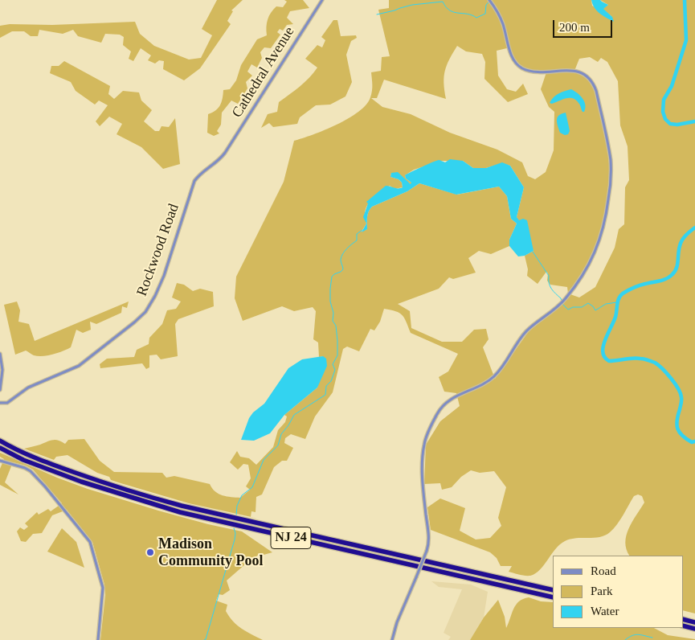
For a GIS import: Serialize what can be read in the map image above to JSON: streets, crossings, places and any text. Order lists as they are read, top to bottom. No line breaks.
{"streets":{"highway":["NJ 24"],"street":["Cathedral Avenue","Rockwood Road"]},"crossings":[["Cathedral Avenue","Rockwood Road"]],"places":["Madison Community Pool"],"legend":["Road","Park","Water"],"scale_bar":"200 m"}
